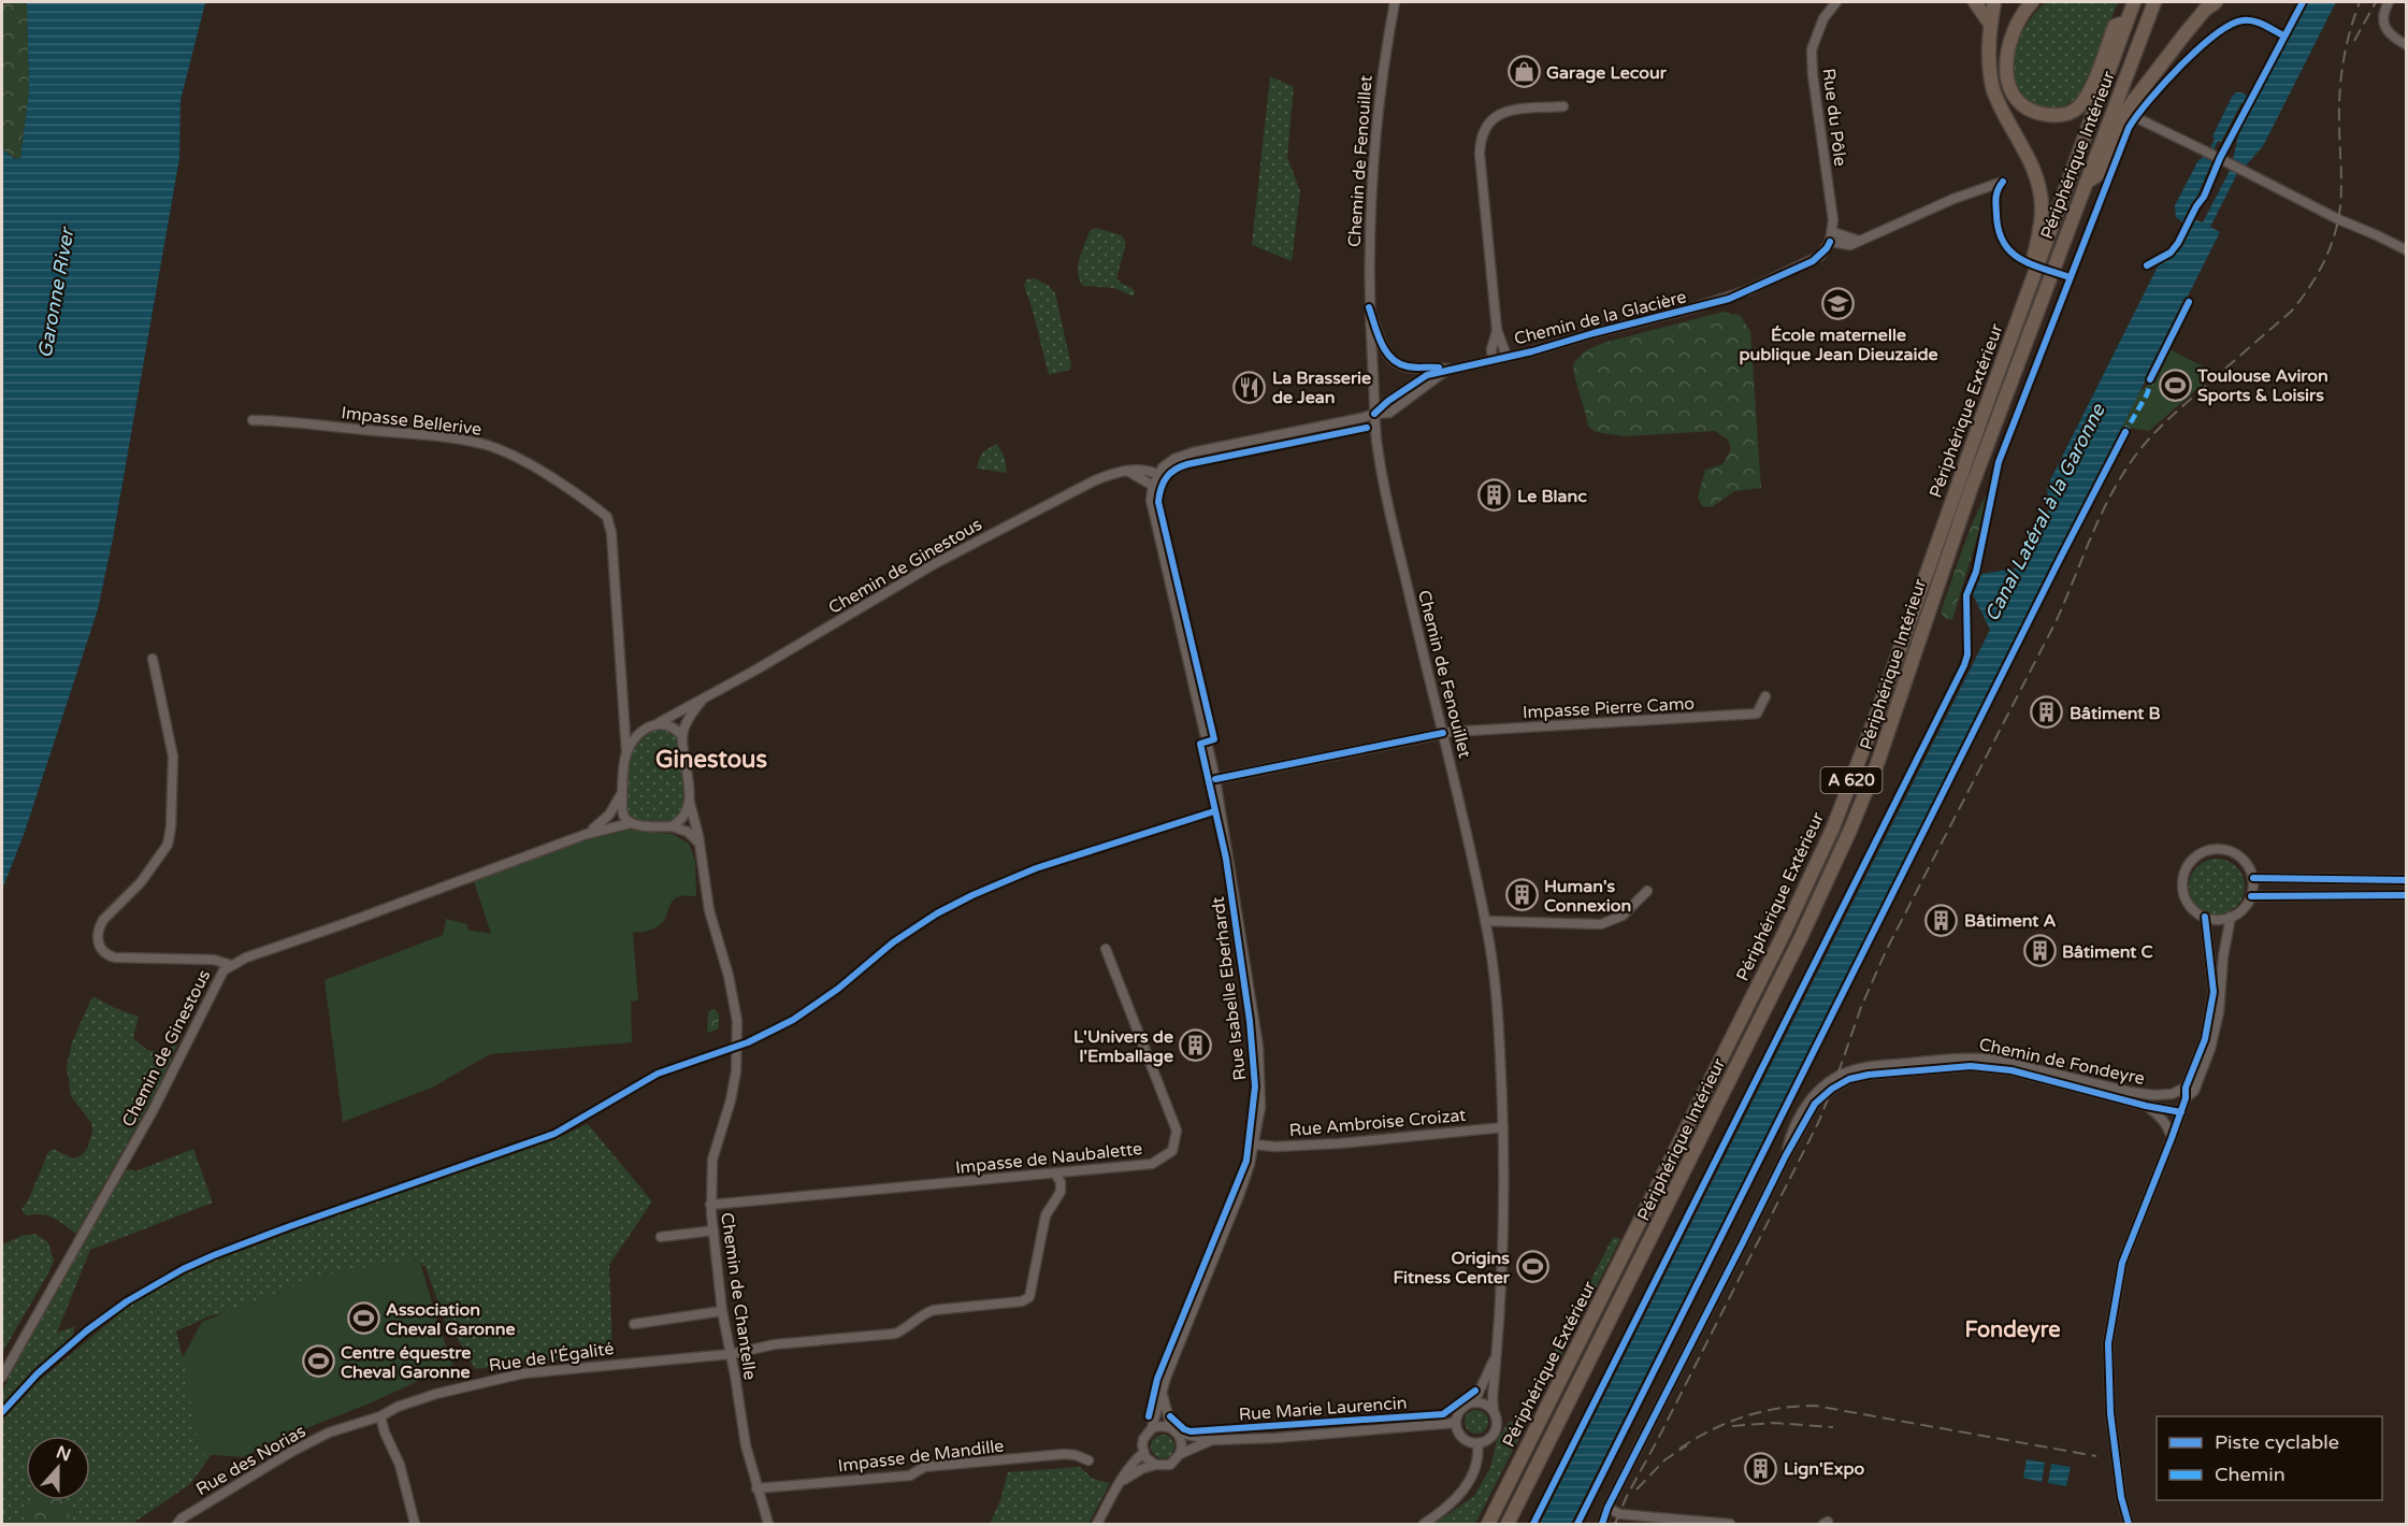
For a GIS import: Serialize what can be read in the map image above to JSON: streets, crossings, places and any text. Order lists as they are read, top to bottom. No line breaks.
{"streets":{"highway":["Périphérique Intérieur","Périphérique Extérieur","A 620"],"street":["Rue du Pôle","Chemin de Fenouillet","Chemin de la Glacière","Impasse Bellerive","Chemin de Ginestous","Impasse Pierre Camo","Rue Isabelle Eberhardt","Chemin de Fondeyre","Rue Ambroise Croizat","Impasse de Naubalette","Chemin de Chantelle","Rue de l'Égalité","Rue Marie Laurencin","Impasse de Mandille","Rue des Norias"]},"crossings":[["Rue du Pôle","Chemin de la Glacière"],["Chemin de Fenouillet","Chemin de la Glacière"],["Chemin de Fenouillet","Impasse Pierre Camo"],["Chemin de Fenouillet","Rue Ambroise Croizat"],["Chemin de Fenouillet","Rue Marie Laurencin"],["Impasse Bellerive","Chemin de Ginestous"],["Impasse Bellerive","Chemin de Chantelle"],["Chemin de Ginestous","Rue Isabelle Eberhardt"],["Chemin de Ginestous","Chemin de Chantelle"],["Rue Isabelle Eberhardt","Rue Ambroise Croizat"],["Rue Isabelle Eberhardt","Rue Marie Laurencin"],["Impasse de Naubalette","Chemin de Chantelle"],["Impasse de Naubalette","Rue de l'Égalité"],["Chemin de Chantelle","Rue de l'Égalité"],["Chemin de Chantelle","Impasse de Mandille"],["Rue de l'Égalité","Rue des Norias"]],"districts":["Ginestous","Fondeyre"],"water":["Garonne River","Canal Latéral à la Garonne"],"places":{"shop":["Garage Lecour"],"school or university":["École maternelle publique Jean Dieuzaide"],"sports":["Toulouse Aviron Sports & Loisirs","Origins Fitness Center","Association Cheval Garonne","Centre équestre Cheval Garonne"],"restaurant":["La Brasserie de Jean"],"building":["Le Blanc","Bâtiment B","Human's Connexion","Bâtiment A","Bâtiment C","L'Univers de l'Emballage","Lign'Expo"]},"legend":["Piste cyclable","Chemin"],"north":"top"}
